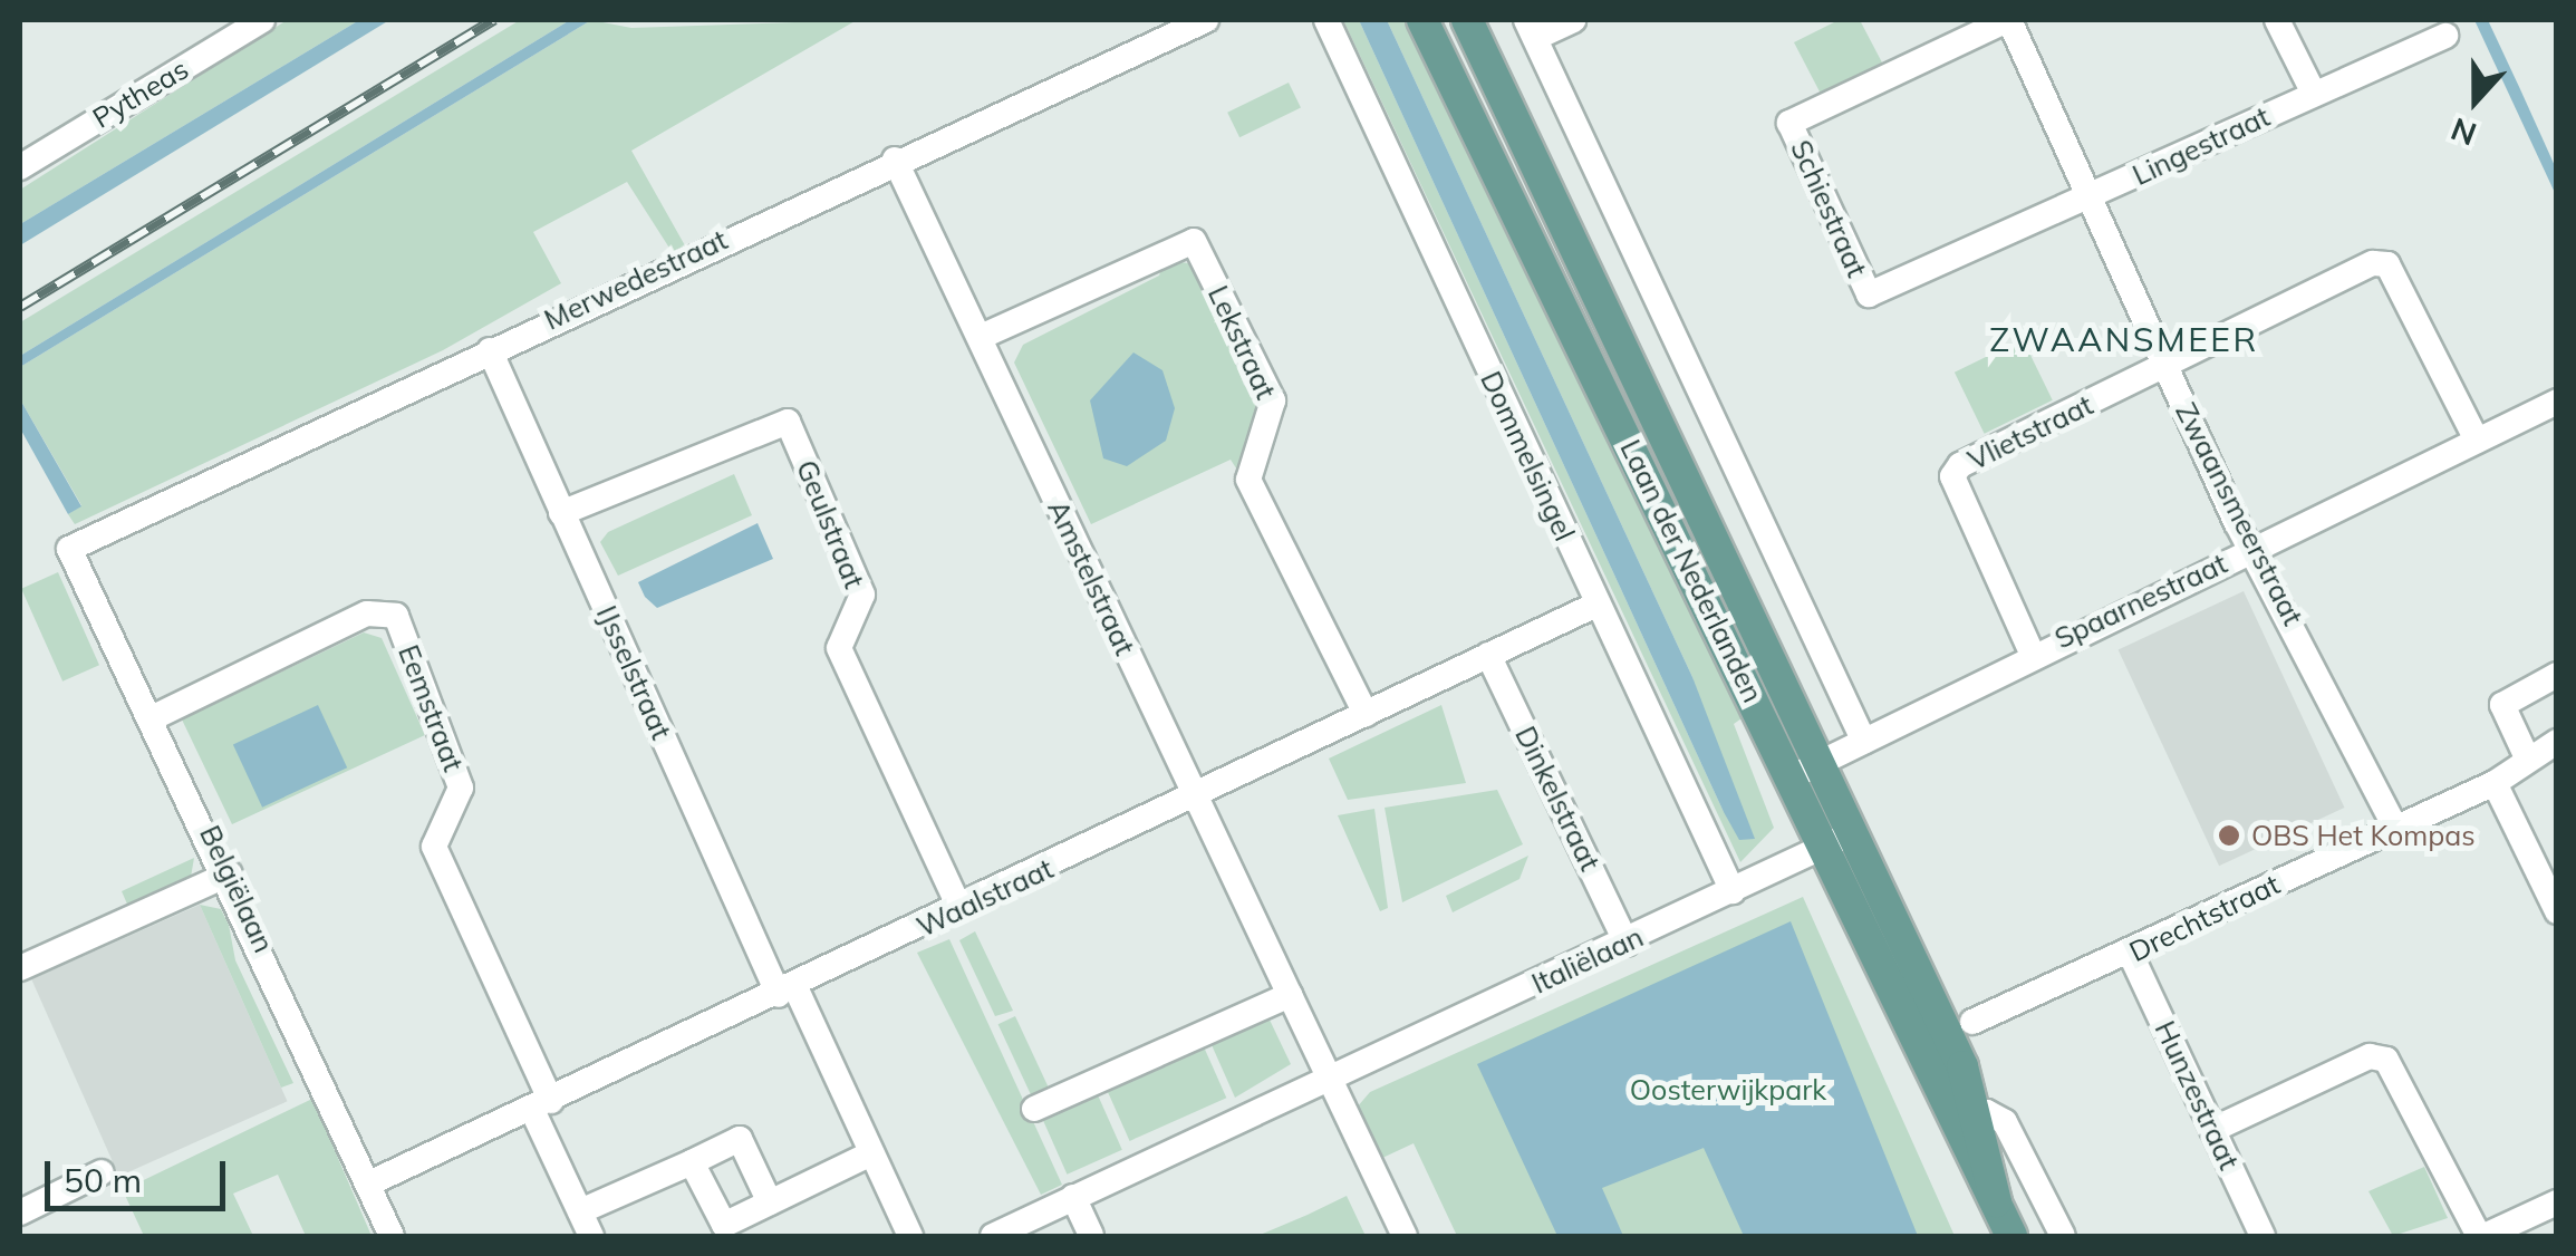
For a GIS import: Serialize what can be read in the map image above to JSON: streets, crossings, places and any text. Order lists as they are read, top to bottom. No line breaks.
{"streets":{"main road":["Laan der Nederlanden"],"street":["Pytheas","Lingestraat","Schiestraat","Merwedestraat","Lekstraat","Vlietstraat","Dommelsingel","Zwaansmeerstraat","Geulstraat","Amstelstraat","Spaarnestraat","IJsselstraat","Eemstraat","Dinkelstraat","Belgiëlaan","Waalstraat","Drechtstraat","Italiëlaan","Hunzestraat"]},"crossings":[["Lingestraat","Schiestraat"],["Lingestraat","Zwaansmeerstraat"],["Schiestraat","Zwaansmeerstraat"],["Merwedestraat","Amstelstraat"],["Merwedestraat","IJsselstraat"],["Merwedestraat","Belgiëlaan"],["Lekstraat","Amstelstraat"],["Lekstraat","Waalstraat"],["Vlietstraat","Zwaansmeerstraat"],["Vlietstraat","Spaarnestraat"],["Dommelsingel","Waalstraat"],["Dommelsingel","Italiëlaan"],["Zwaansmeerstraat","Spaarnestraat"],["Zwaansmeerstraat","Drechtstraat"],["Geulstraat","IJsselstraat"],["Geulstraat","Waalstraat"],["Laan der Nederlanden","Spaarnestraat"],["Laan der Nederlanden","Italiëlaan"],["Amstelstraat","Waalstraat"],["IJsselstraat","Waalstraat"],["Eemstraat","Belgiëlaan"],["Eemstraat","Waalstraat"],["Dinkelstraat","Waalstraat"],["Dinkelstraat","Italiëlaan"],["Belgiëlaan","Waalstraat"],["Drechtstraat","Hunzestraat"]],"districts":["ZWAANSMEER"],"parks":["Oosterwijkpark"],"places":["OBS Het Kompas"],"scale_bar":"50 m","north":"bottom"}
